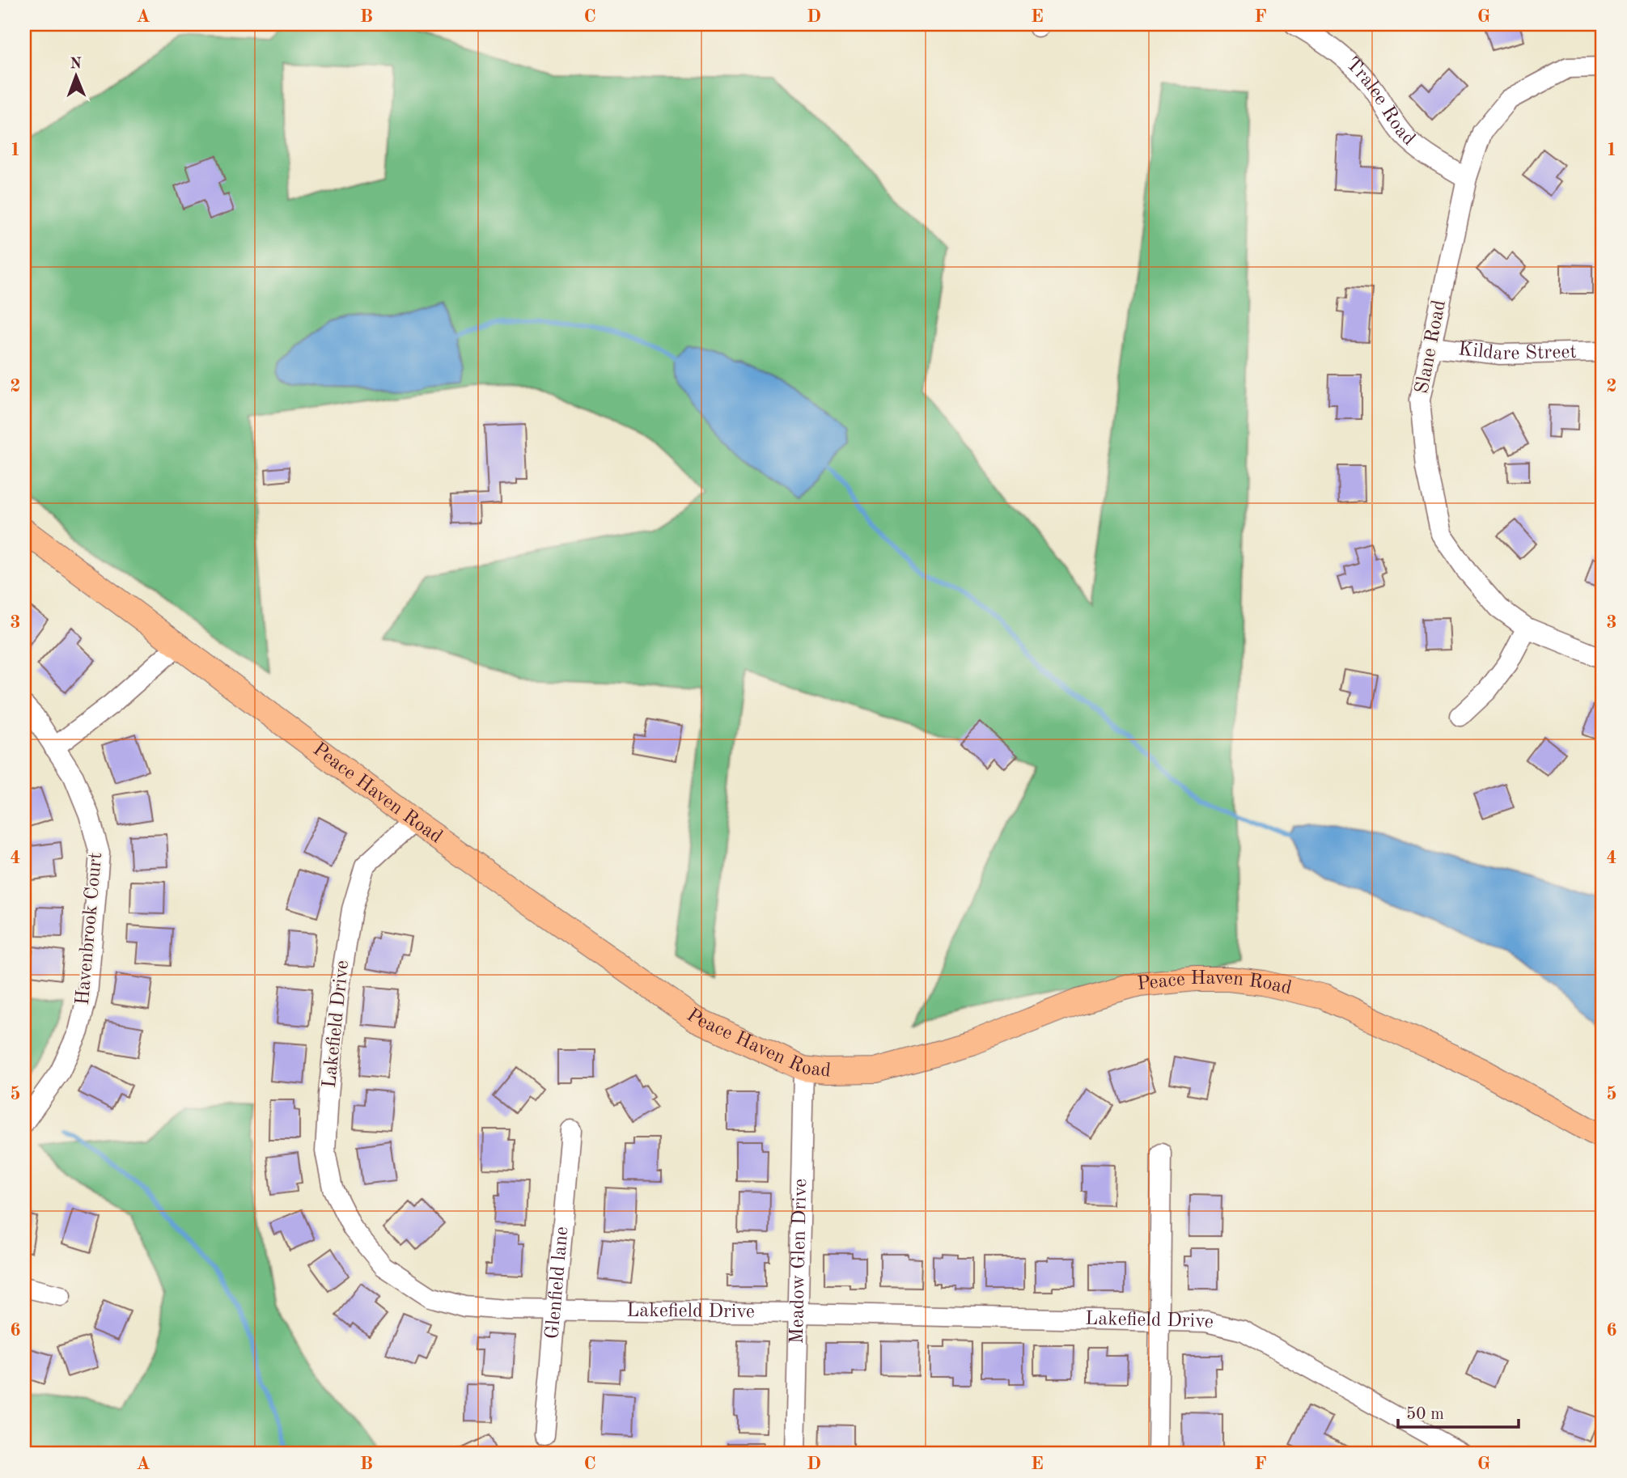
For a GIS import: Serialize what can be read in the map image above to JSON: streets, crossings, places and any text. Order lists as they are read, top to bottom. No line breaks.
{"streets":{"main road":["Peace Haven Road"],"street":["Tralee Road","Slane Road","Kildare Street","Havenbrook Court","Lakefield Drive","Meadow Glen Drive","Glenfield lane"]},"crossings":[["Tralee Road","Slane Road"],["Slane Road","Kildare Street"],["Peace Haven Road","Lakefield Drive"],["Peace Haven Road","Meadow Glen Drive"],["Lakefield Drive","Meadow Glen Drive"],["Lakefield Drive","Glenfield lane"]],"scale_bar":"50 m","north":"top","grid":{"columns":["A","B","C","D","E","F","G"],"rows":["1","2","3","4","5","6"]}}
